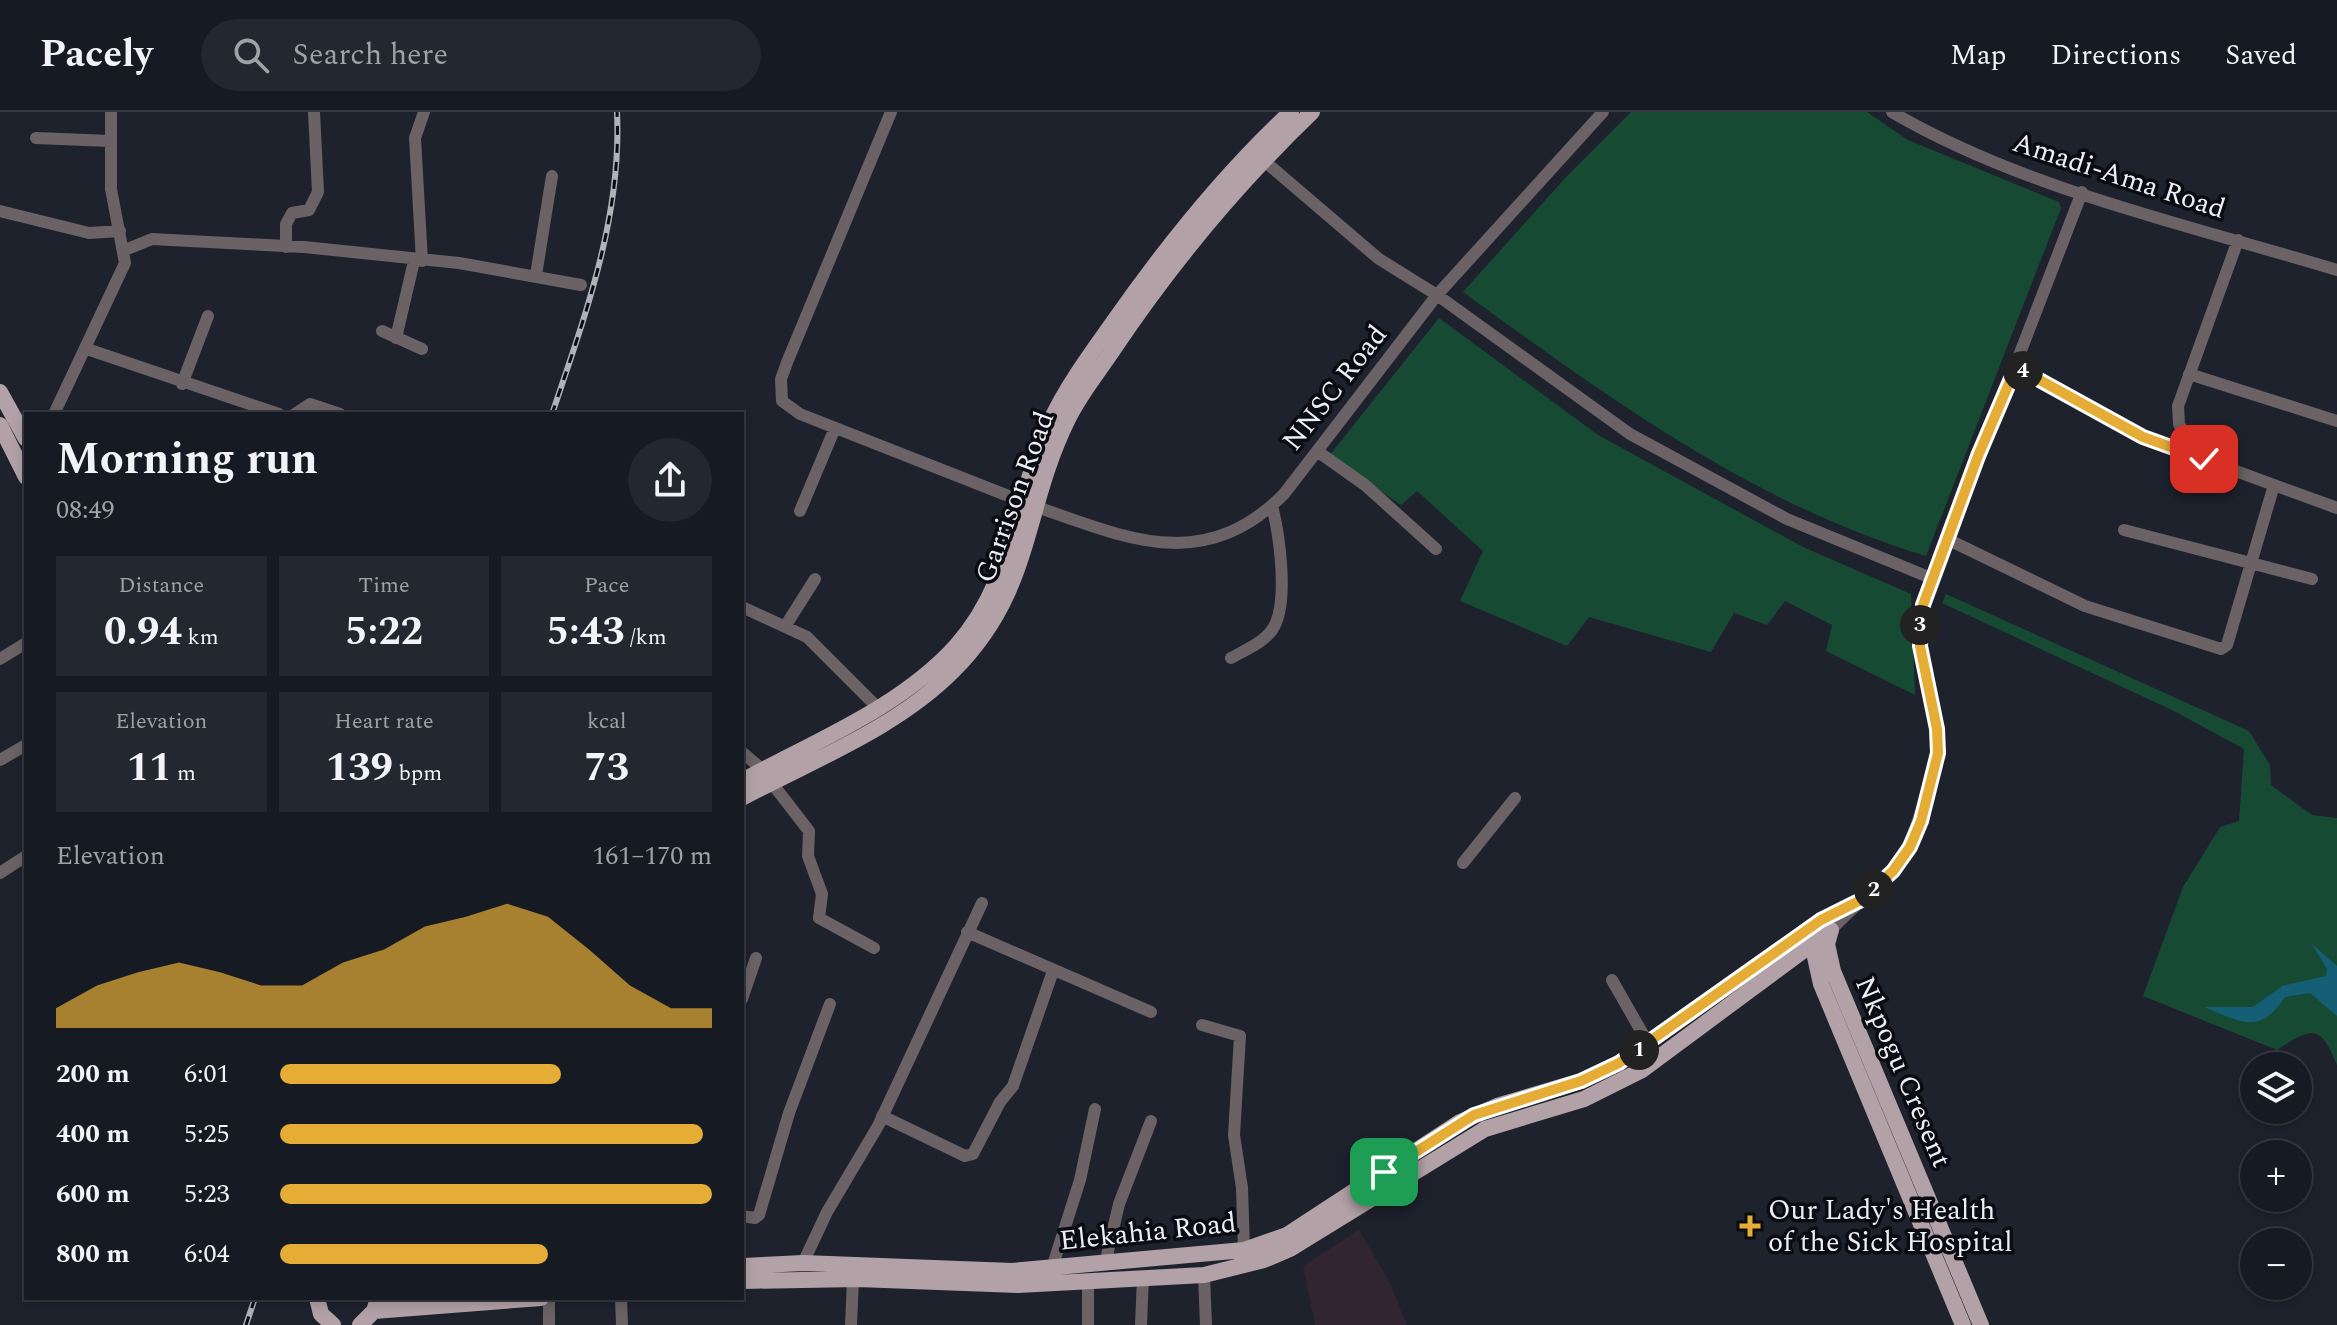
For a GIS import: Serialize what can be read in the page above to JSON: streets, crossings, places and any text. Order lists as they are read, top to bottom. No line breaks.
{"streets":{"main road":["Garrison Road","Nkpogu Cresent","Elekahia Road"],"street":["Amadi-Ama Road","NNSC Road"]},"crossings":[["Amadi-Ama Road","Elekahia Road"],["NNSC Road","Garrison Road"],["Nkpogu Cresent","Elekahia Road"]],"places":{"health":["Our Lady's Health of the Sick Hospital"]},"page":{"header":"Pacely","search":"Search here","nav":["Map","Directions","Saved"],"pins":["4","3","2","1"],"heading":["Morning run","08:49"],"stats":[["Distance","0.94 km"],["Time","5:22"],["Pace","5:43 /km"],["Elevation","11 m"],["Heart rate","139 bpm"],["kcal","73"]],"chart":["Elevation","161–170 m"],"list":[{"name":"200 m","note":"6:01"},{"name":"400 m","note":"5:25"},{"name":"600 m","note":"5:23"},{"name":"800 m","note":"6:04"}],"map_buttons":["+","−"]}}
